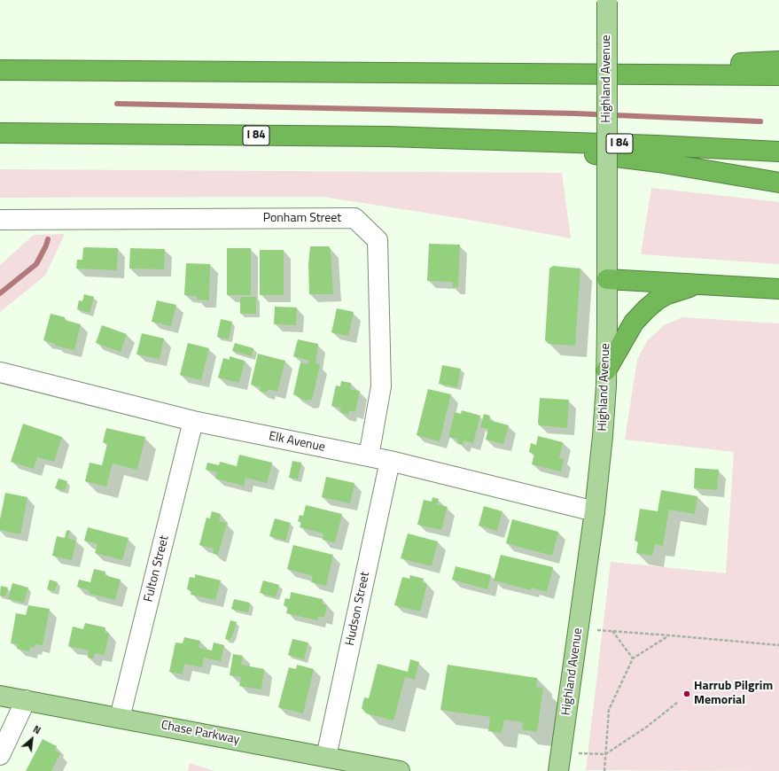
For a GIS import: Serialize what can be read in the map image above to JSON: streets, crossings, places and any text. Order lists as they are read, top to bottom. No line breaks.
{"streets":{"highway":["I 84"],"main road":["Highland Avenue","Chase Parkway"],"street":["Ponham Street","Elk Avenue","Fulton Street","Hudson Street"]},"crossings":[["Highland Avenue","Elk Avenue"],["Ponham Street","Elk Avenue"],["Elk Avenue","Fulton Street"],["Elk Avenue","Hudson Street"],["Fulton Street","Chase Parkway"],["Hudson Street","Chase Parkway"]],"places":["Harrub Pilgrim Memorial"],"north":"top right"}
